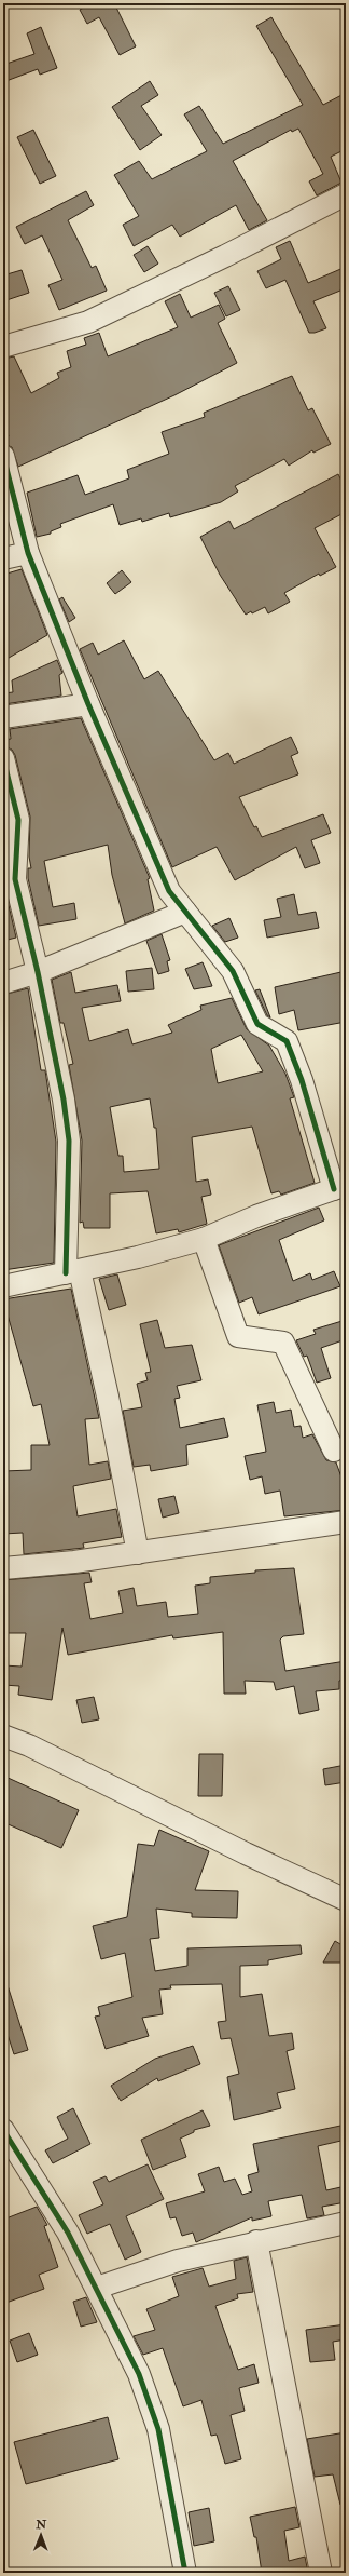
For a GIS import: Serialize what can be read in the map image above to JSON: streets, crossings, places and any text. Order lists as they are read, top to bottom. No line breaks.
{"north":"top"}
